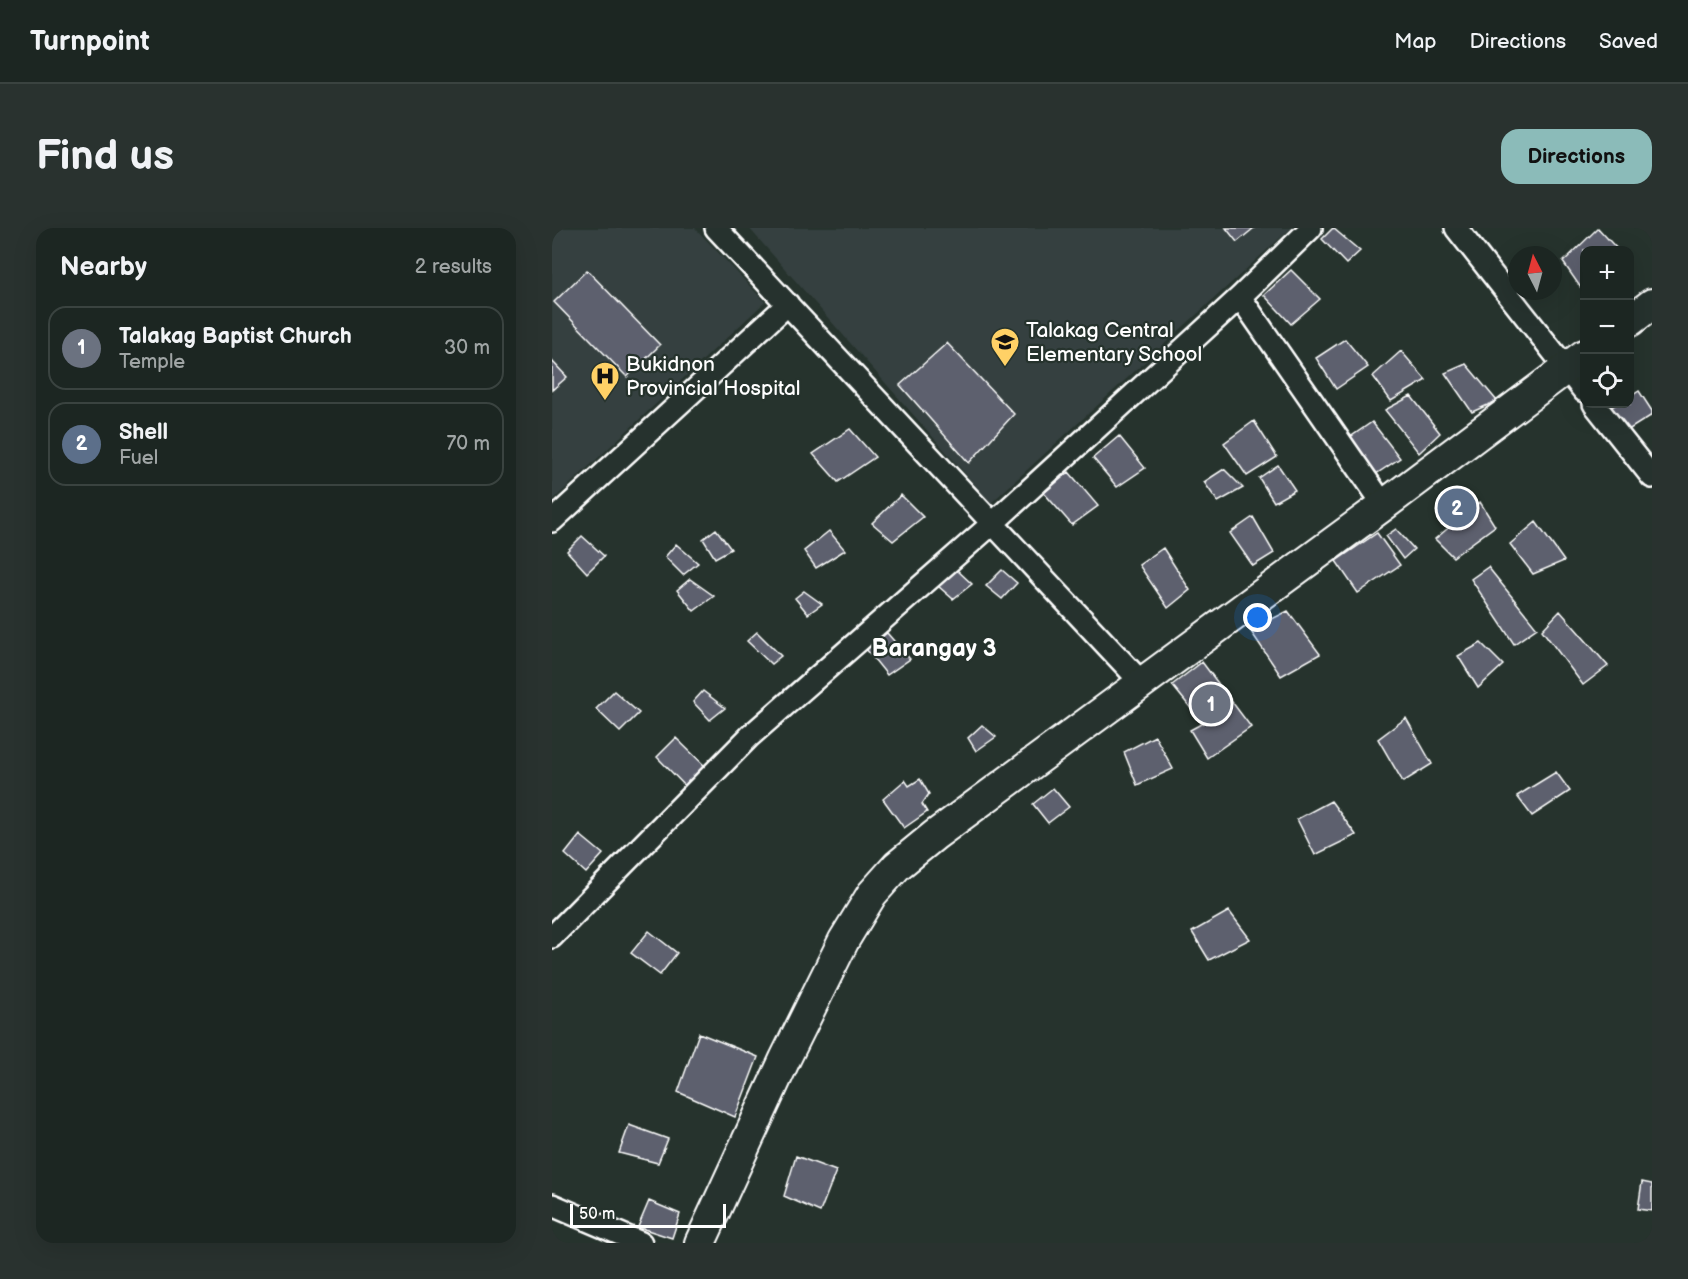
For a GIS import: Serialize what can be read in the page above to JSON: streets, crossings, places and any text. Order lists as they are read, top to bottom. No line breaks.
{"districts":["Barangay 3"],"places":{"school or university":["Talakag Central Elementary School"],"hospital":["Bukidnon Provincial Hospital"]},"scale_bar":"50 m","north":"top","page":{"header":"Turnpoint","nav":["Map","Directions","Saved"],"buttons":"Directions","title":"Find us","heading":["Nearby","2 results"],"map_buttons":["+","−"],"list":[{"mark":"1","name":"Talakag Baptist Church","note":"Temple","value":"30 m"},{"mark":"2","name":"Shell","note":"Fuel","value":"70 m"}],"pins":["2","1"],"scale":"50 m"}}
